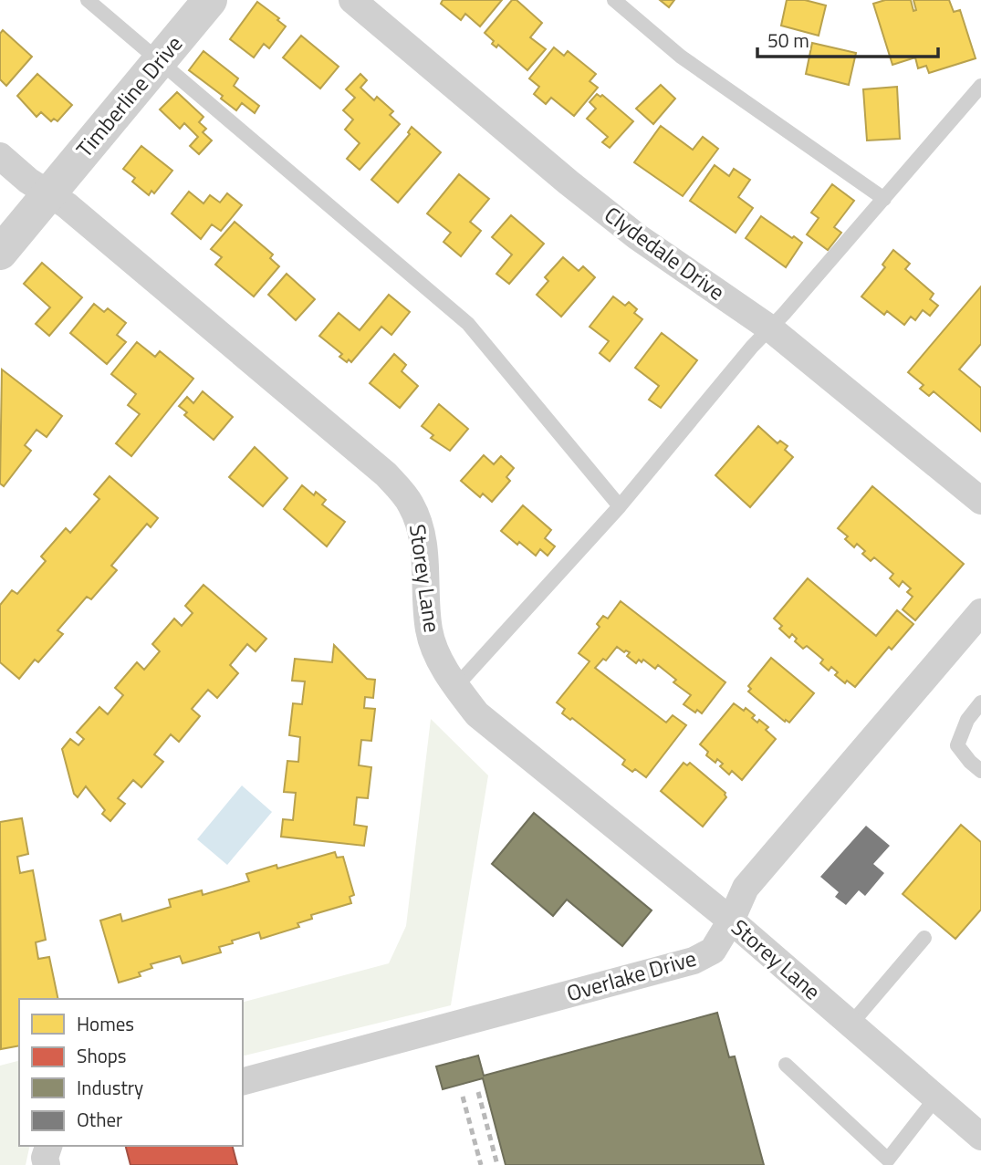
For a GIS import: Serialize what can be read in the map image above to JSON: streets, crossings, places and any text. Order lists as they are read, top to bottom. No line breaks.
{"streets":{"street":["Timberline Drive","Clydedale Drive","Storey Lane","Overlake Drive"]},"crossings":[["Timberline Drive","Storey Lane"],["Storey Lane","Overlake Drive"]],"legend":["Homes","Shops","Industry","Other"],"scale_bar":"50 m"}
